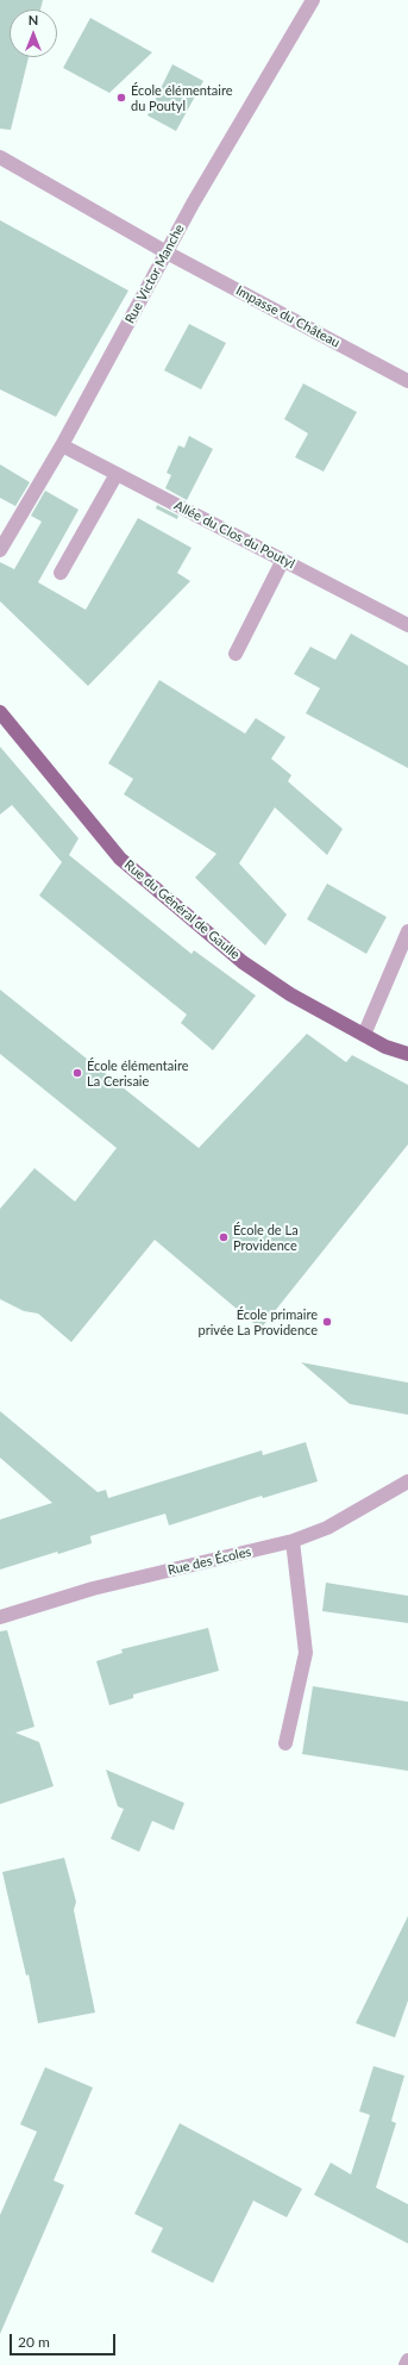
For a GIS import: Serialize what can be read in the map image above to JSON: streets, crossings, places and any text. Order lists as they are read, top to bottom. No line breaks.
{"streets":{"main road":["Rue du Général de Gaulle"],"street":["Rue Victor Manche","Impasse du Château","Allée du Clos du Poutyl","Rue des Écoles"]},"crossings":[["Rue Victor Manche","Impasse du Château"],["Rue Victor Manche","Allée du Clos du Poutyl"]],"places":["École élémentaire du Poutyl","École élémentaire La Cerisaie","École de La Providence","École primaire privée La Providence"],"scale_bar":"20 m","north":"top"}
